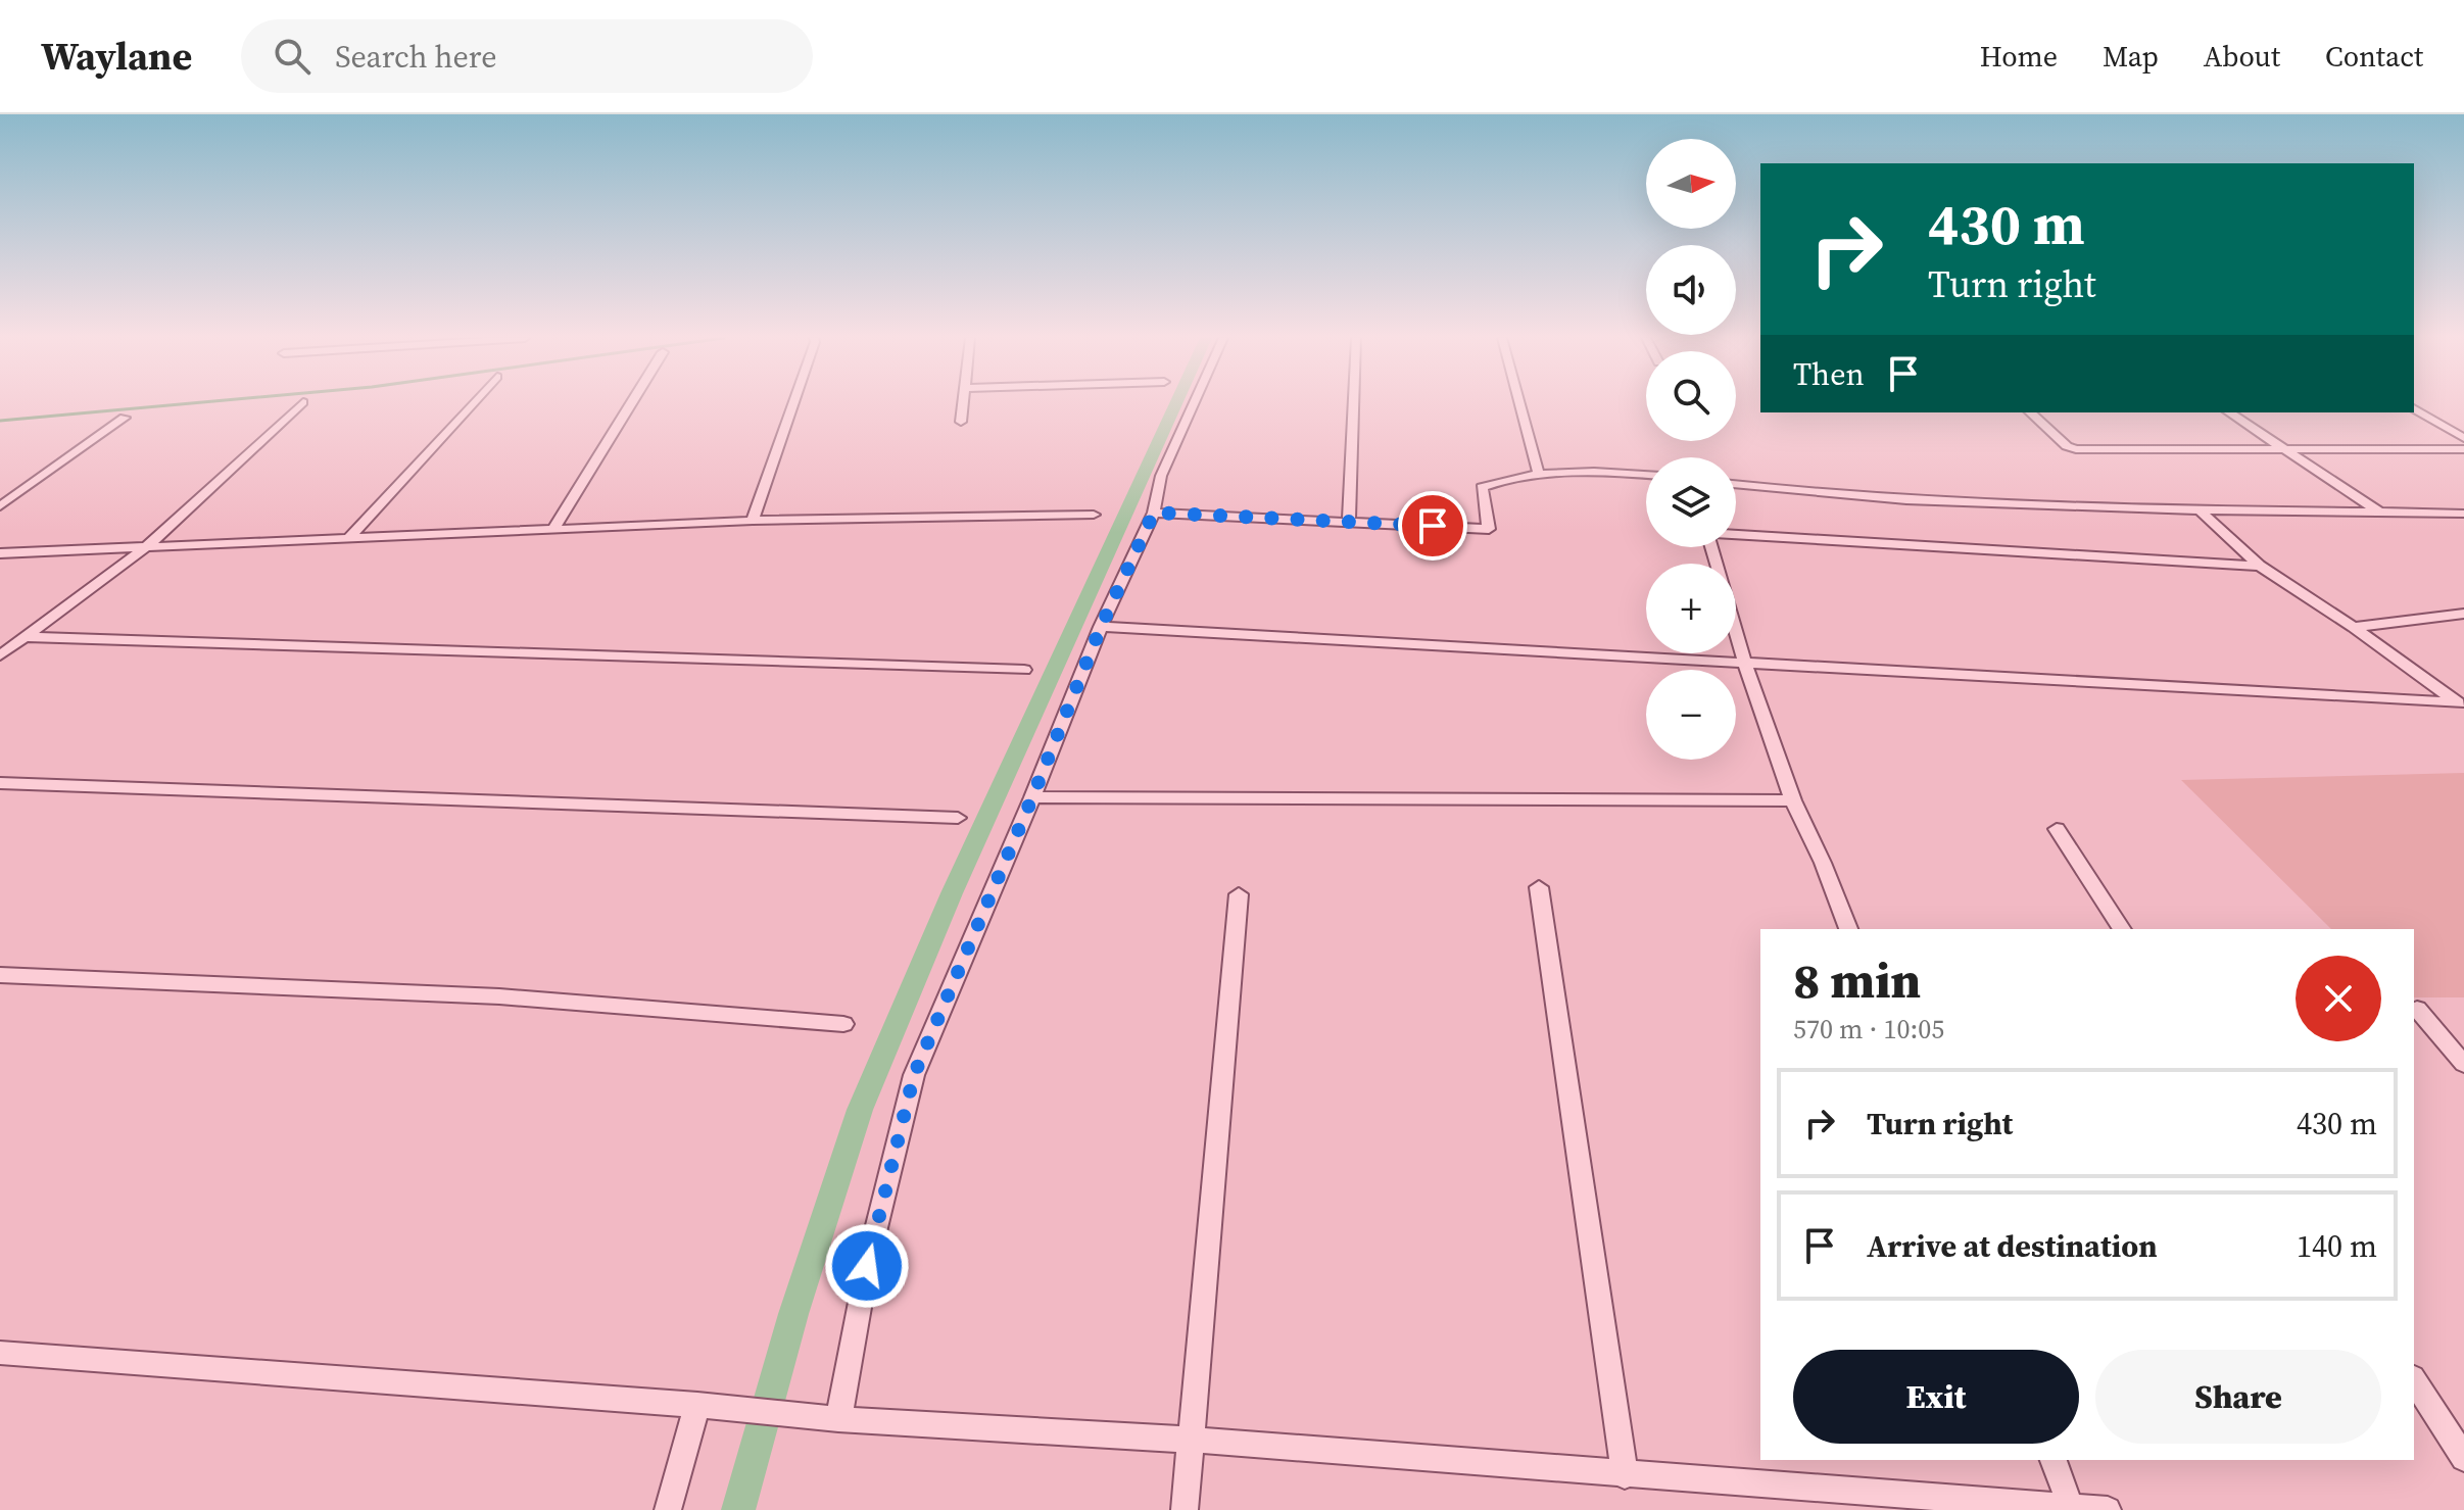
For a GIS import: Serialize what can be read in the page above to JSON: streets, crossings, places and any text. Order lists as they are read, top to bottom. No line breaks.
{"north":"right","page":{"header":"Waylane","search":"Search here","nav":["Home","Map","About","Contact"],"map_buttons":["+","−"],"turn":["430 m","Turn right"],"then":"Then","heading":["8 min","570 m · 10:05"],"list":[{"name":"Turn right","value":"430 m"},{"name":"Arrive at destination","value":"140 m"}],"buttons":["Exit","Share"]}}
